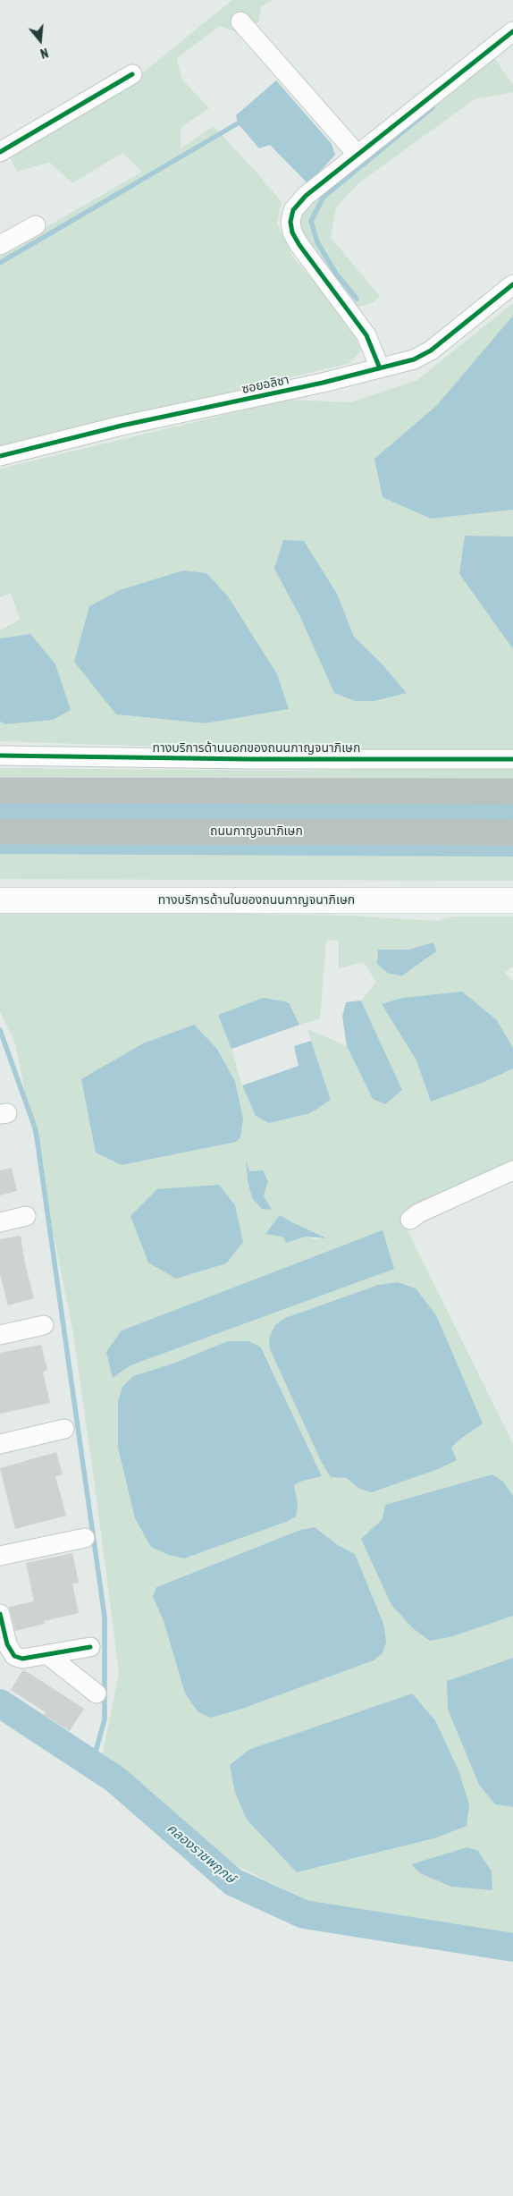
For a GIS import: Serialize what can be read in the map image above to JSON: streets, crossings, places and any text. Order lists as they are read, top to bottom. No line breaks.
{"streets":{"highway":["ถนนกาญจนาภิเษก"],"main road":["ทางบริการด้านในของถนนกาญจนาภิเษก"],"street":["ซอยอลิชา","ทางบริการด้านนอกของถนนกาญจนาภิเษก"]},"water":["คลองราชพฤกษ์"],"north":"bottom"}
